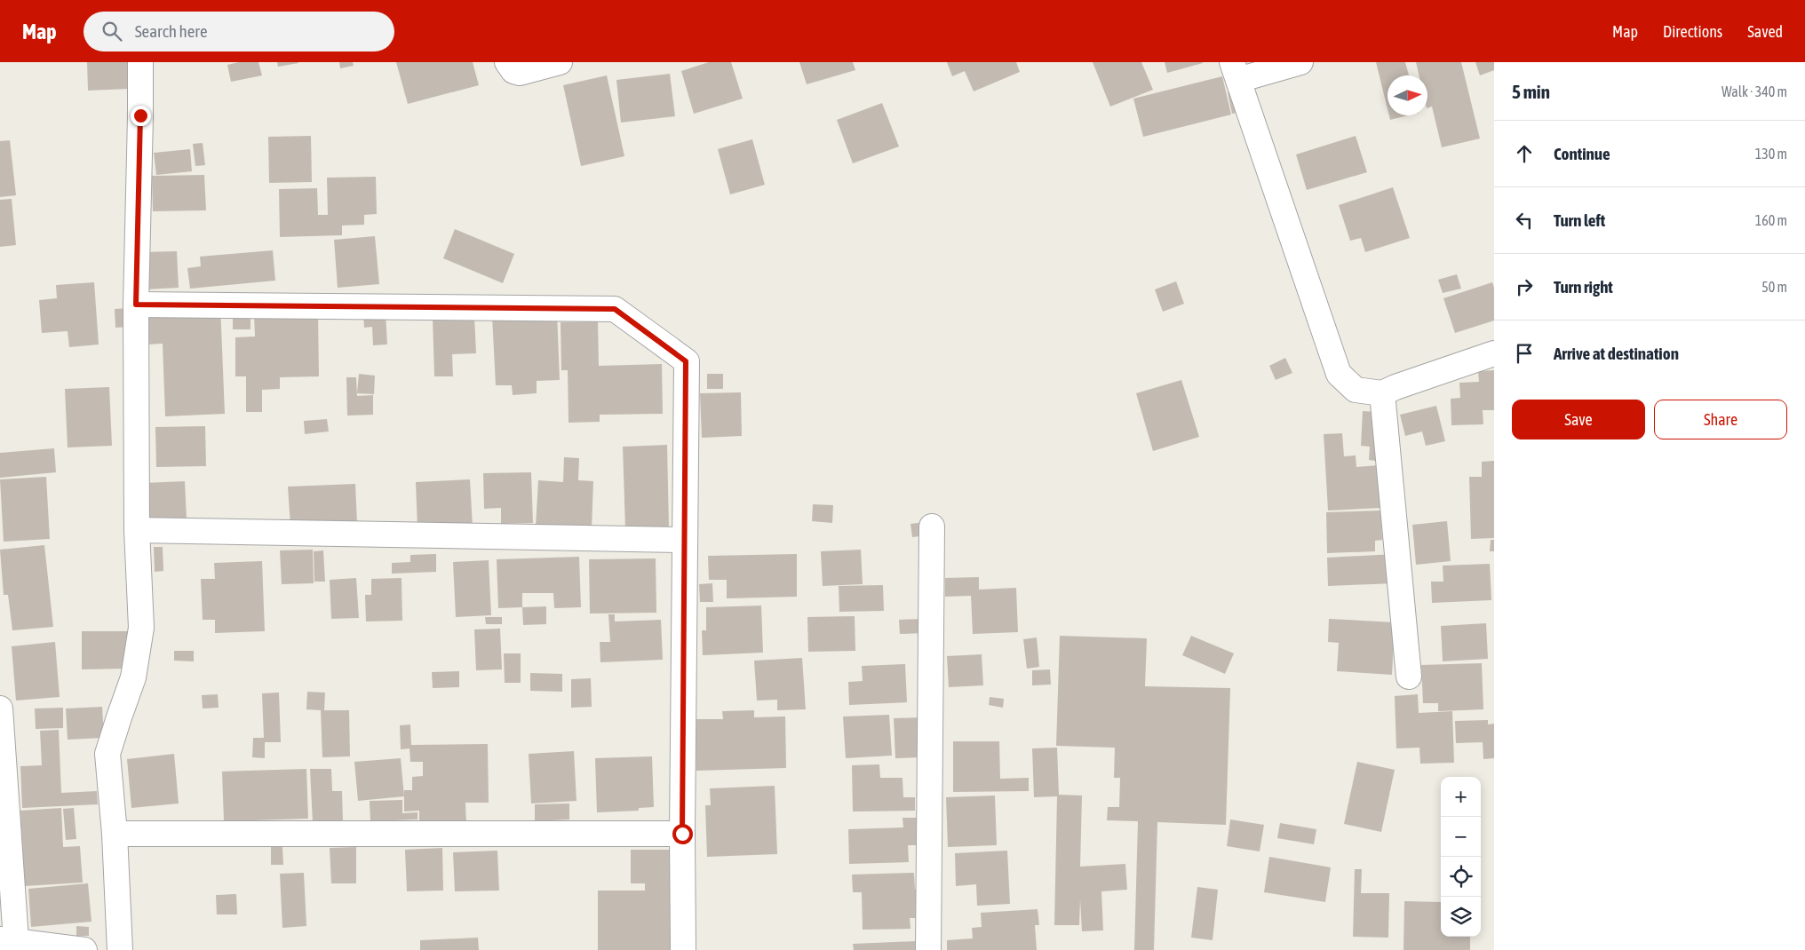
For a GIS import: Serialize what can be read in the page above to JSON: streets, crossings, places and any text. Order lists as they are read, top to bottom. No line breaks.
{"north":"right","page":{"header":"Map","search":"Search here","nav":["Map","Directions","Saved"],"heading":["5 min","Walk · 340 m"],"list":[["Continue","130 m"],["Turn left","160 m"],["Turn right","50 m"],"Arrive at destination"],"buttons":["Save","Share"],"map_buttons":["+","−"]}}
